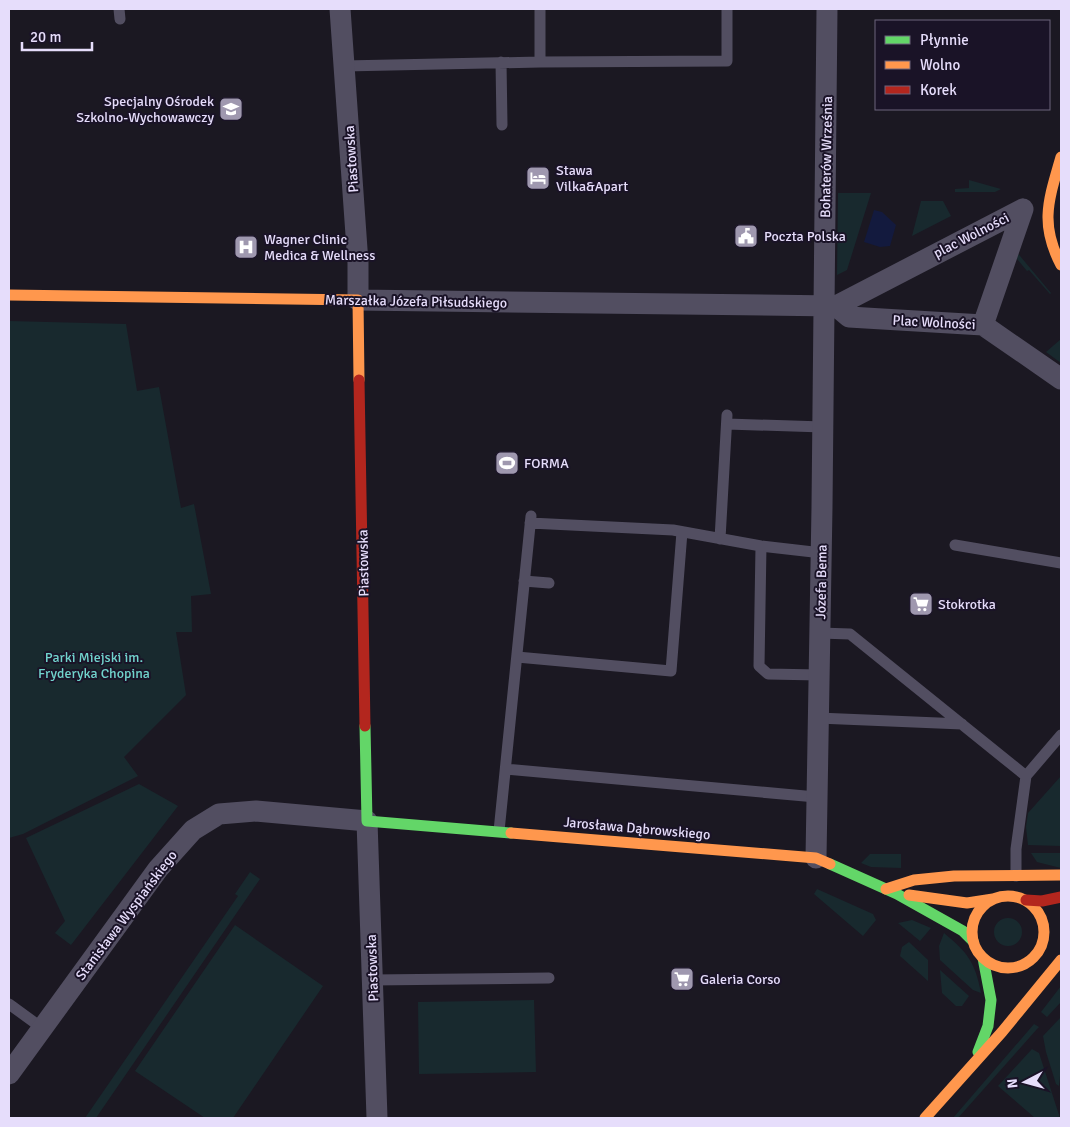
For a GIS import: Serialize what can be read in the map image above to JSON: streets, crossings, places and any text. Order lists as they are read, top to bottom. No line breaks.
{"streets":{"street":["Bohaterów Września","Piastowska","plac Wolności","Marszałka Józefa Piłsudskiego","Plac Wolności","Józefa Bema","Jarosława Dąbrowskiego","Stanisława Wyspiańskiego"]},"crossings":[["Bohaterów Września","plac Wolności"],["Bohaterów Września","Marszałka Józefa Piłsudskiego"],["Bohaterów Września","Plac Wolności"],["Bohaterów Września","Józefa Bema"],["Piastowska","Marszałka Józefa Piłsudskiego"],["Piastowska","Jarosława Dąbrowskiego"],["Piastowska","Stanisława Wyspiańskiego"],["plac Wolności","Marszałka Józefa Piłsudskiego"],["plac Wolności","Plac Wolności"],["plac Wolności","Józefa Bema"],["Marszałka Józefa Piłsudskiego","Plac Wolności"],["Marszałka Józefa Piłsudskiego","Józefa Bema"],["Plac Wolności","Józefa Bema"],["Józefa Bema","Jarosława Dąbrowskiego"],["Jarosława Dąbrowskiego","Stanisława Wyspiańskiego"]],"parks":["Parki Miejski im. Fryderyka Chopina"],"places":{"school or university":["Specjalny Ośrodek Szkolno-Wychowawczy"],"hotel":["Stawa Vilka&Apart"],"public building":["Poczta Polska"],"hospital":["Wagner Clinic Medica & Wellness"],"sports":["FORMA"],"supermarket":["Stokrotka","Galeria Corso"]},"legend":["Płynnie","Wolno","Korek"],"scale_bar":"20 m","north":"left"}
